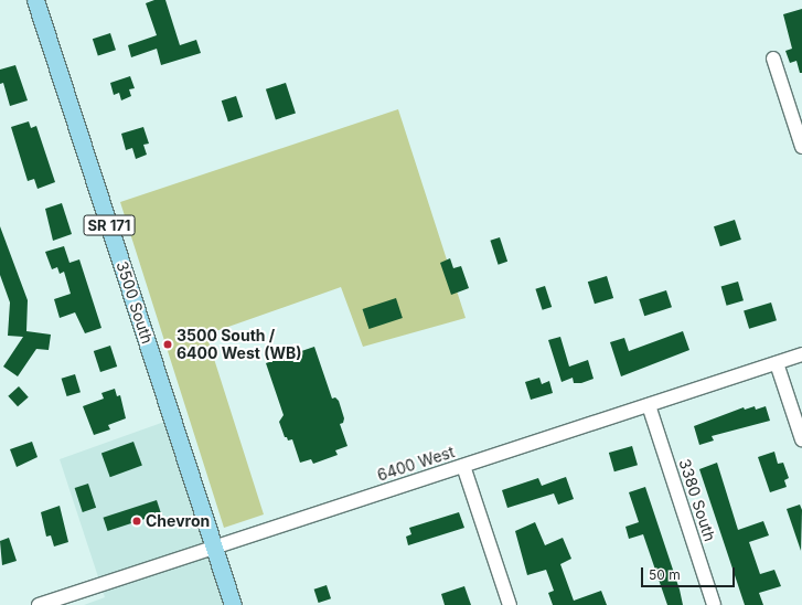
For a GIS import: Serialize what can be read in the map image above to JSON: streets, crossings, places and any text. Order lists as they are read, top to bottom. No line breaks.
{"streets":{"main road":["SR 171","3500 South"],"street":["6400 West","3380 South"]},"crossings":[["3500 South","6400 West"],["6400 West","3380 South"]],"places":["3500 South / 6400 West (WB)","Chevron"],"scale_bar":"50 m"}
